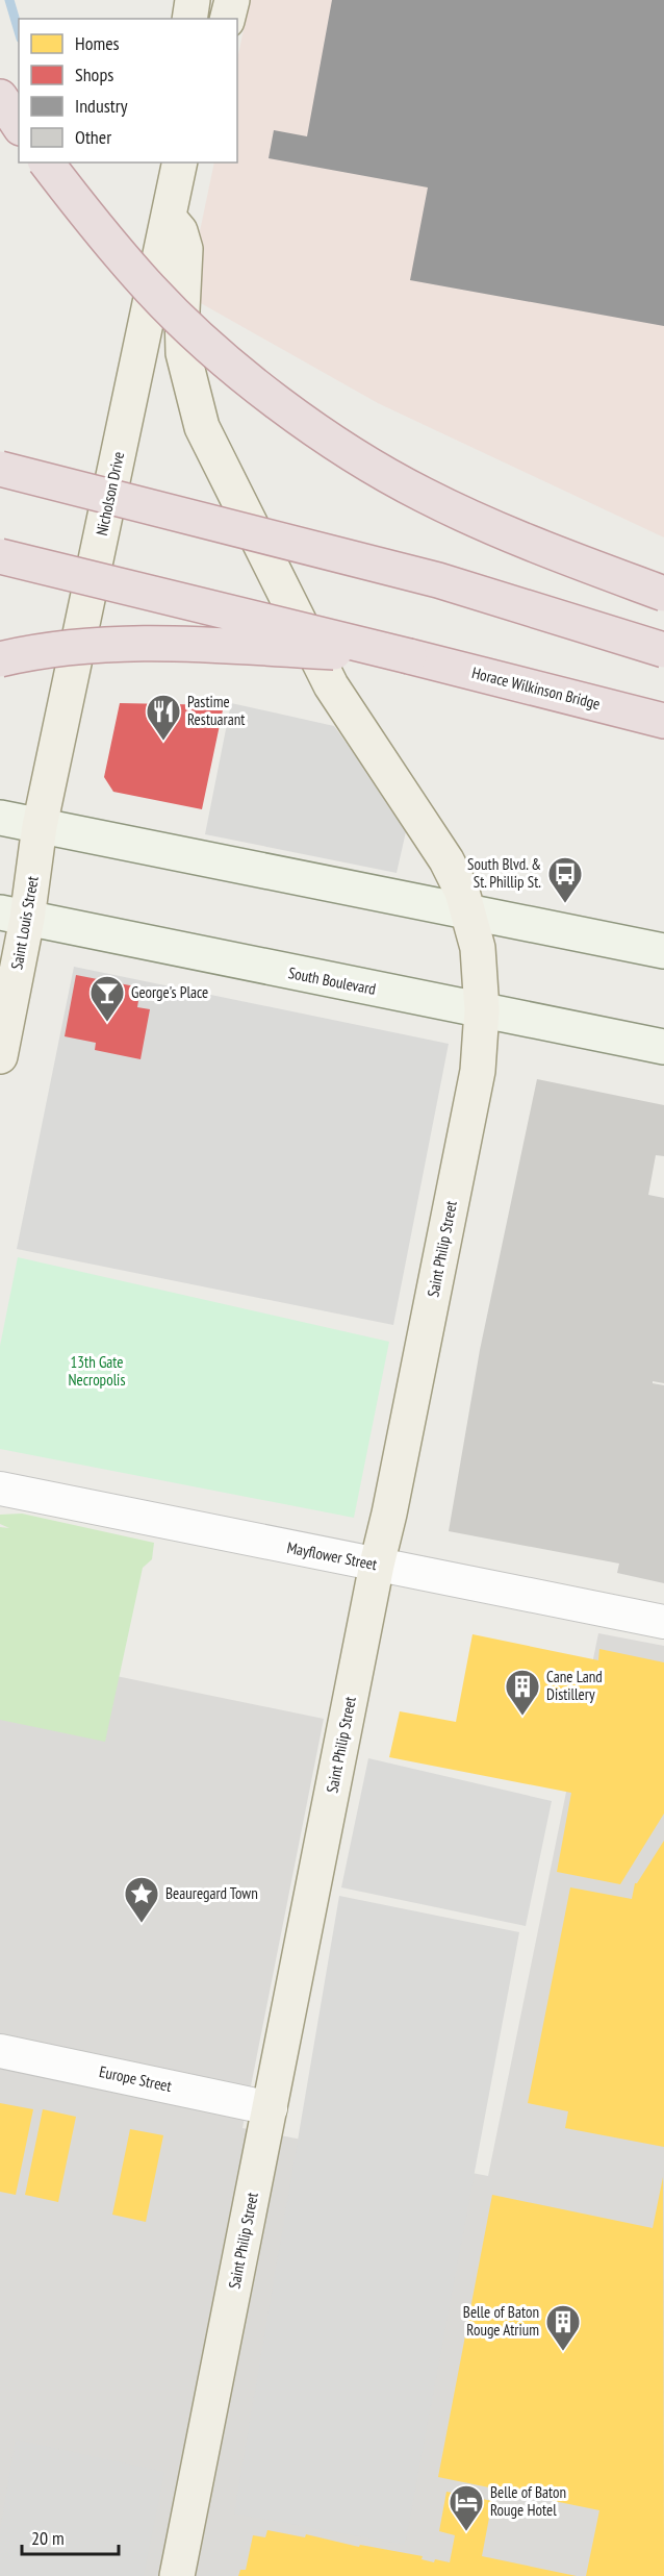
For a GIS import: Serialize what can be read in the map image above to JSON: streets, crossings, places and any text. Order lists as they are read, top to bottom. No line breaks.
{"streets":{"highway":["Horace Wilkinson Bridge"],"main road":["Nicholson Drive","Saint Louis Street","South Boulevard","Saint Philip Street"],"street":["Mayflower Street","Europe Street"]},"crossings":[["Nicholson Drive","Saint Louis Street"],["Nicholson Drive","Saint Philip Street"],["Saint Louis Street","South Boulevard"],["South Boulevard","Saint Philip Street"],["Saint Philip Street","Mayflower Street"],["Saint Philip Street","Europe Street"]],"parks":["13th Gate Necropolis"],"places":{"restaurant":["Pastime Restuarant"],"bus stop":["South Blvd. & St. Phillip St."],"bar":["George's Place"],"building":["Cane Land Distillery","Belle of Baton Rouge Atrium"],"place":["Beauregard Town"],"hotel":["Belle of Baton Rouge Hotel"]},"legend":["Homes","Shops","Industry","Other"],"scale_bar":"20 m"}
